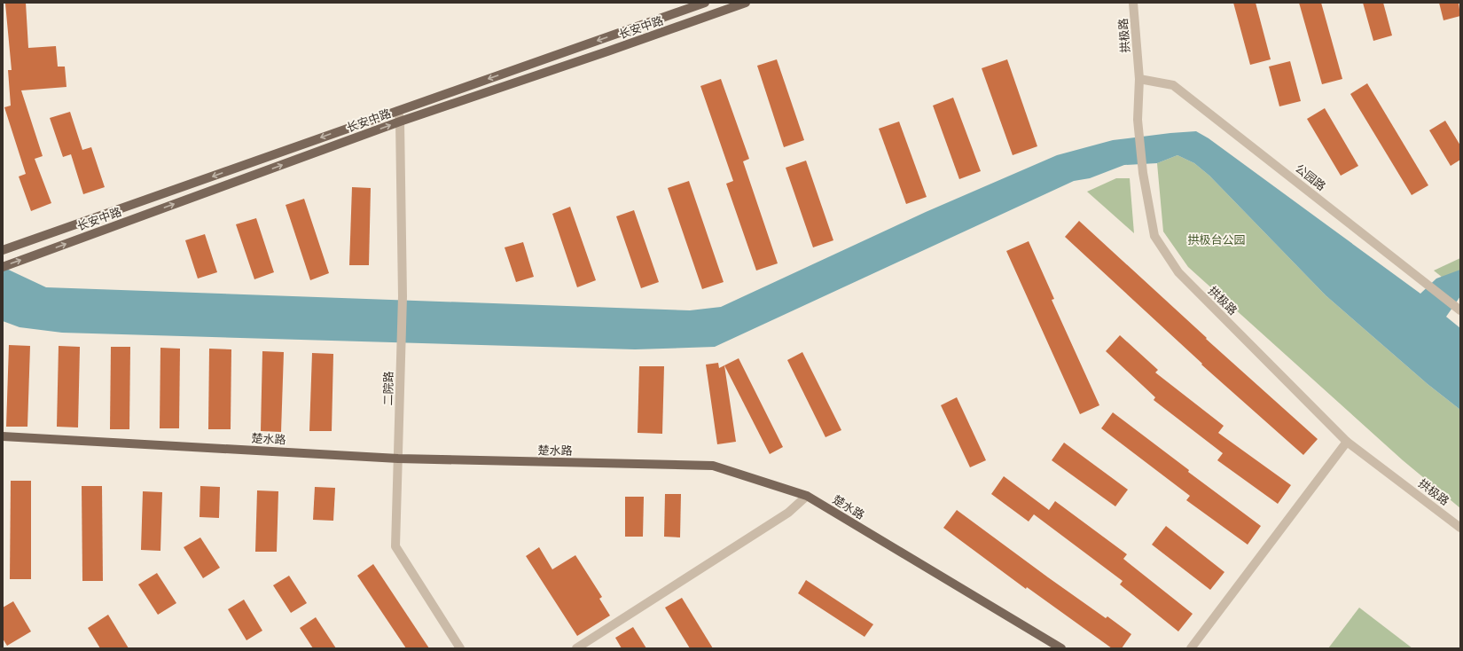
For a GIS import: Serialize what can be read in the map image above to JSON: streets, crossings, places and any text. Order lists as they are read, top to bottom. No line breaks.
{"streets":{"main road":["长安中路","楚水路"],"street":["拱极路","公园路","二院路"]},"crossings":[["长安中路","二院路"],["拱极路","公园路"],["二院路","楚水路"]],"parks":["拱极台公园"]}
